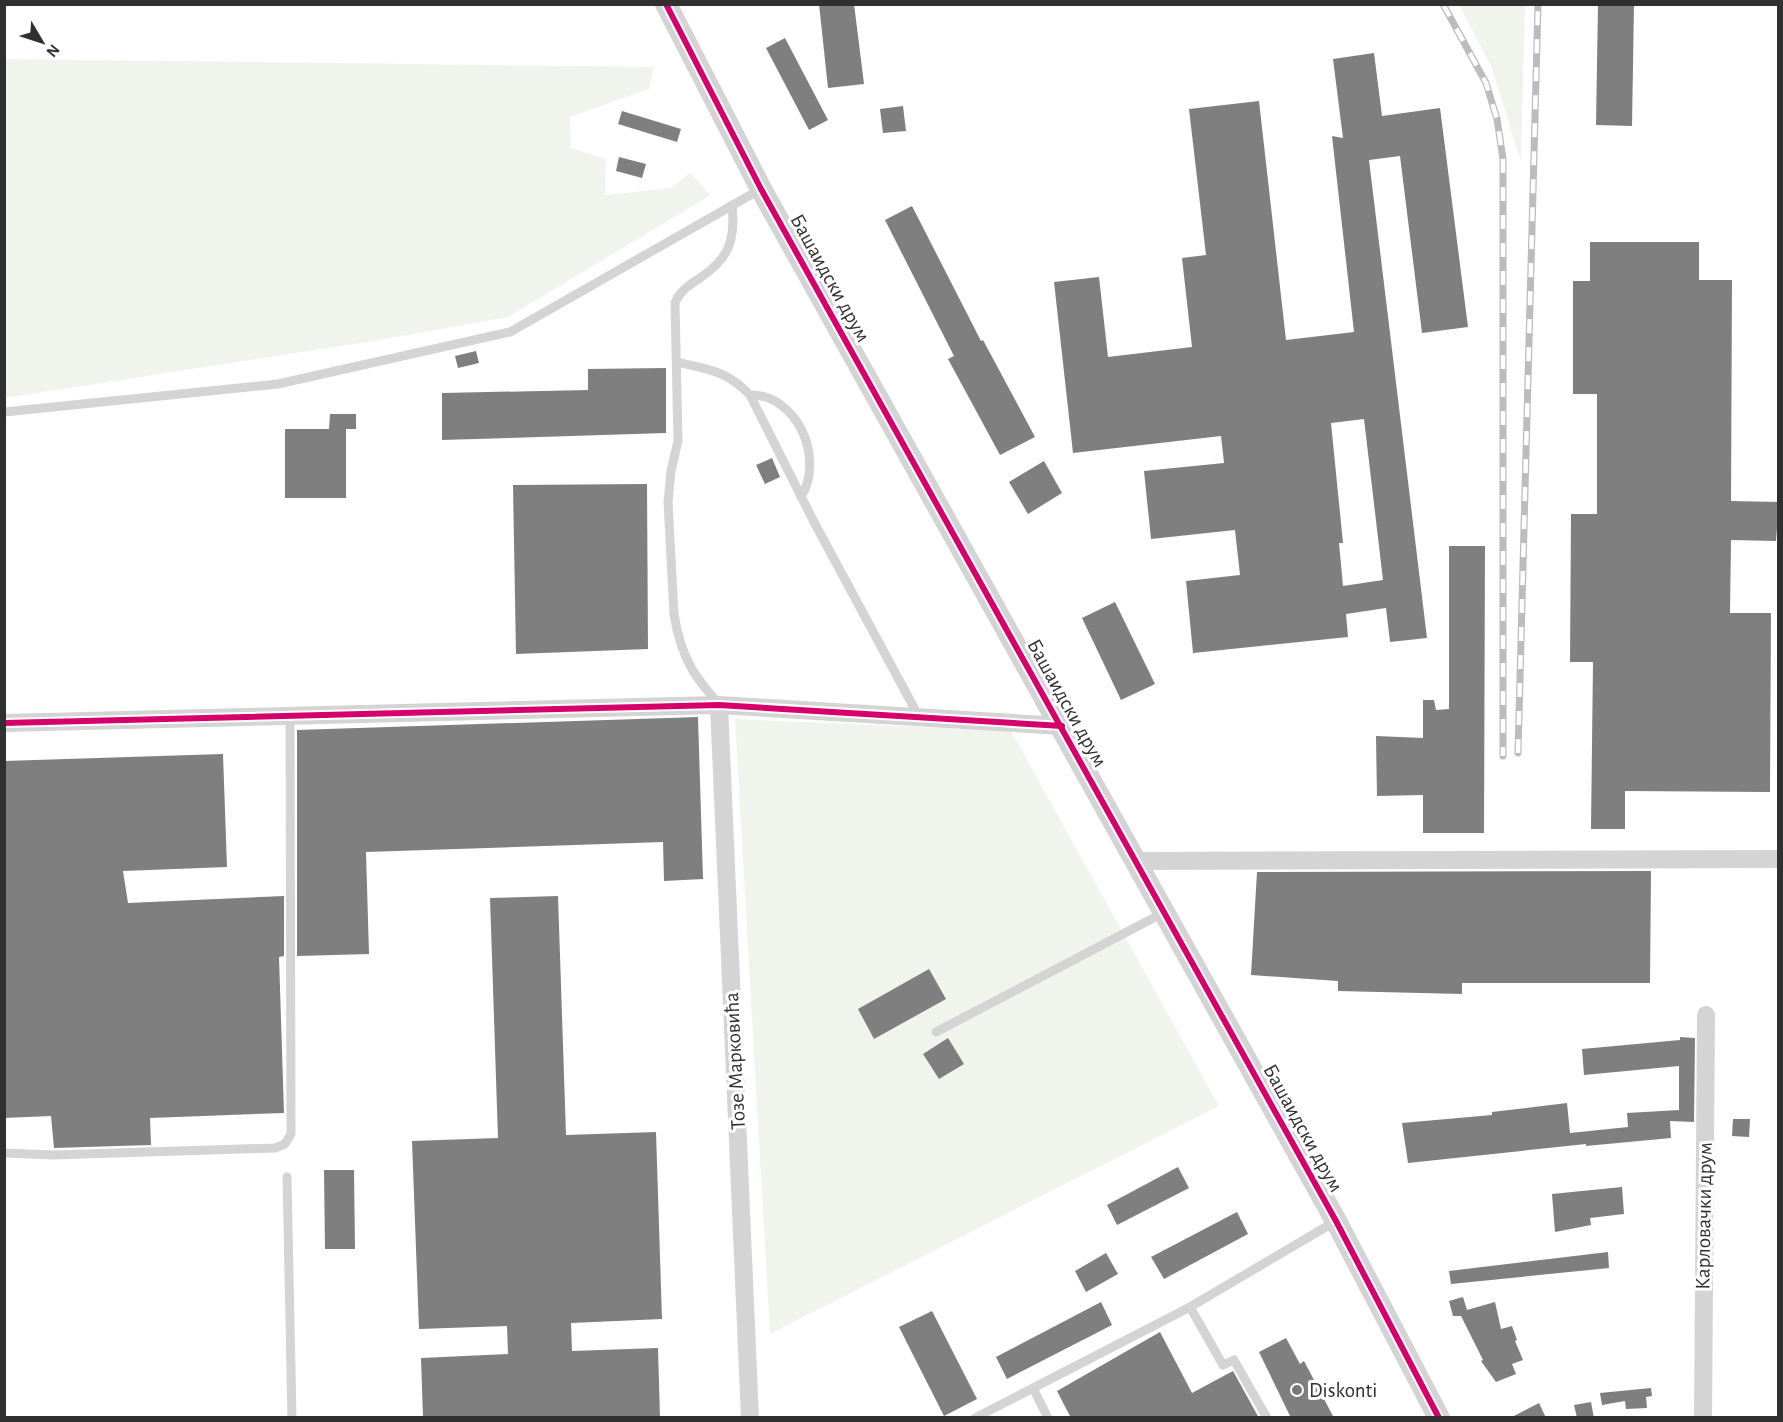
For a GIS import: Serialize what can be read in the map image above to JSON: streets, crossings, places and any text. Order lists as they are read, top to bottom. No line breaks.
{"streets":{"street":["Башаидски друм","Тозе Марковића","Карловачки друм"]},"places":["Diskonti"],"north":"bottom right"}
